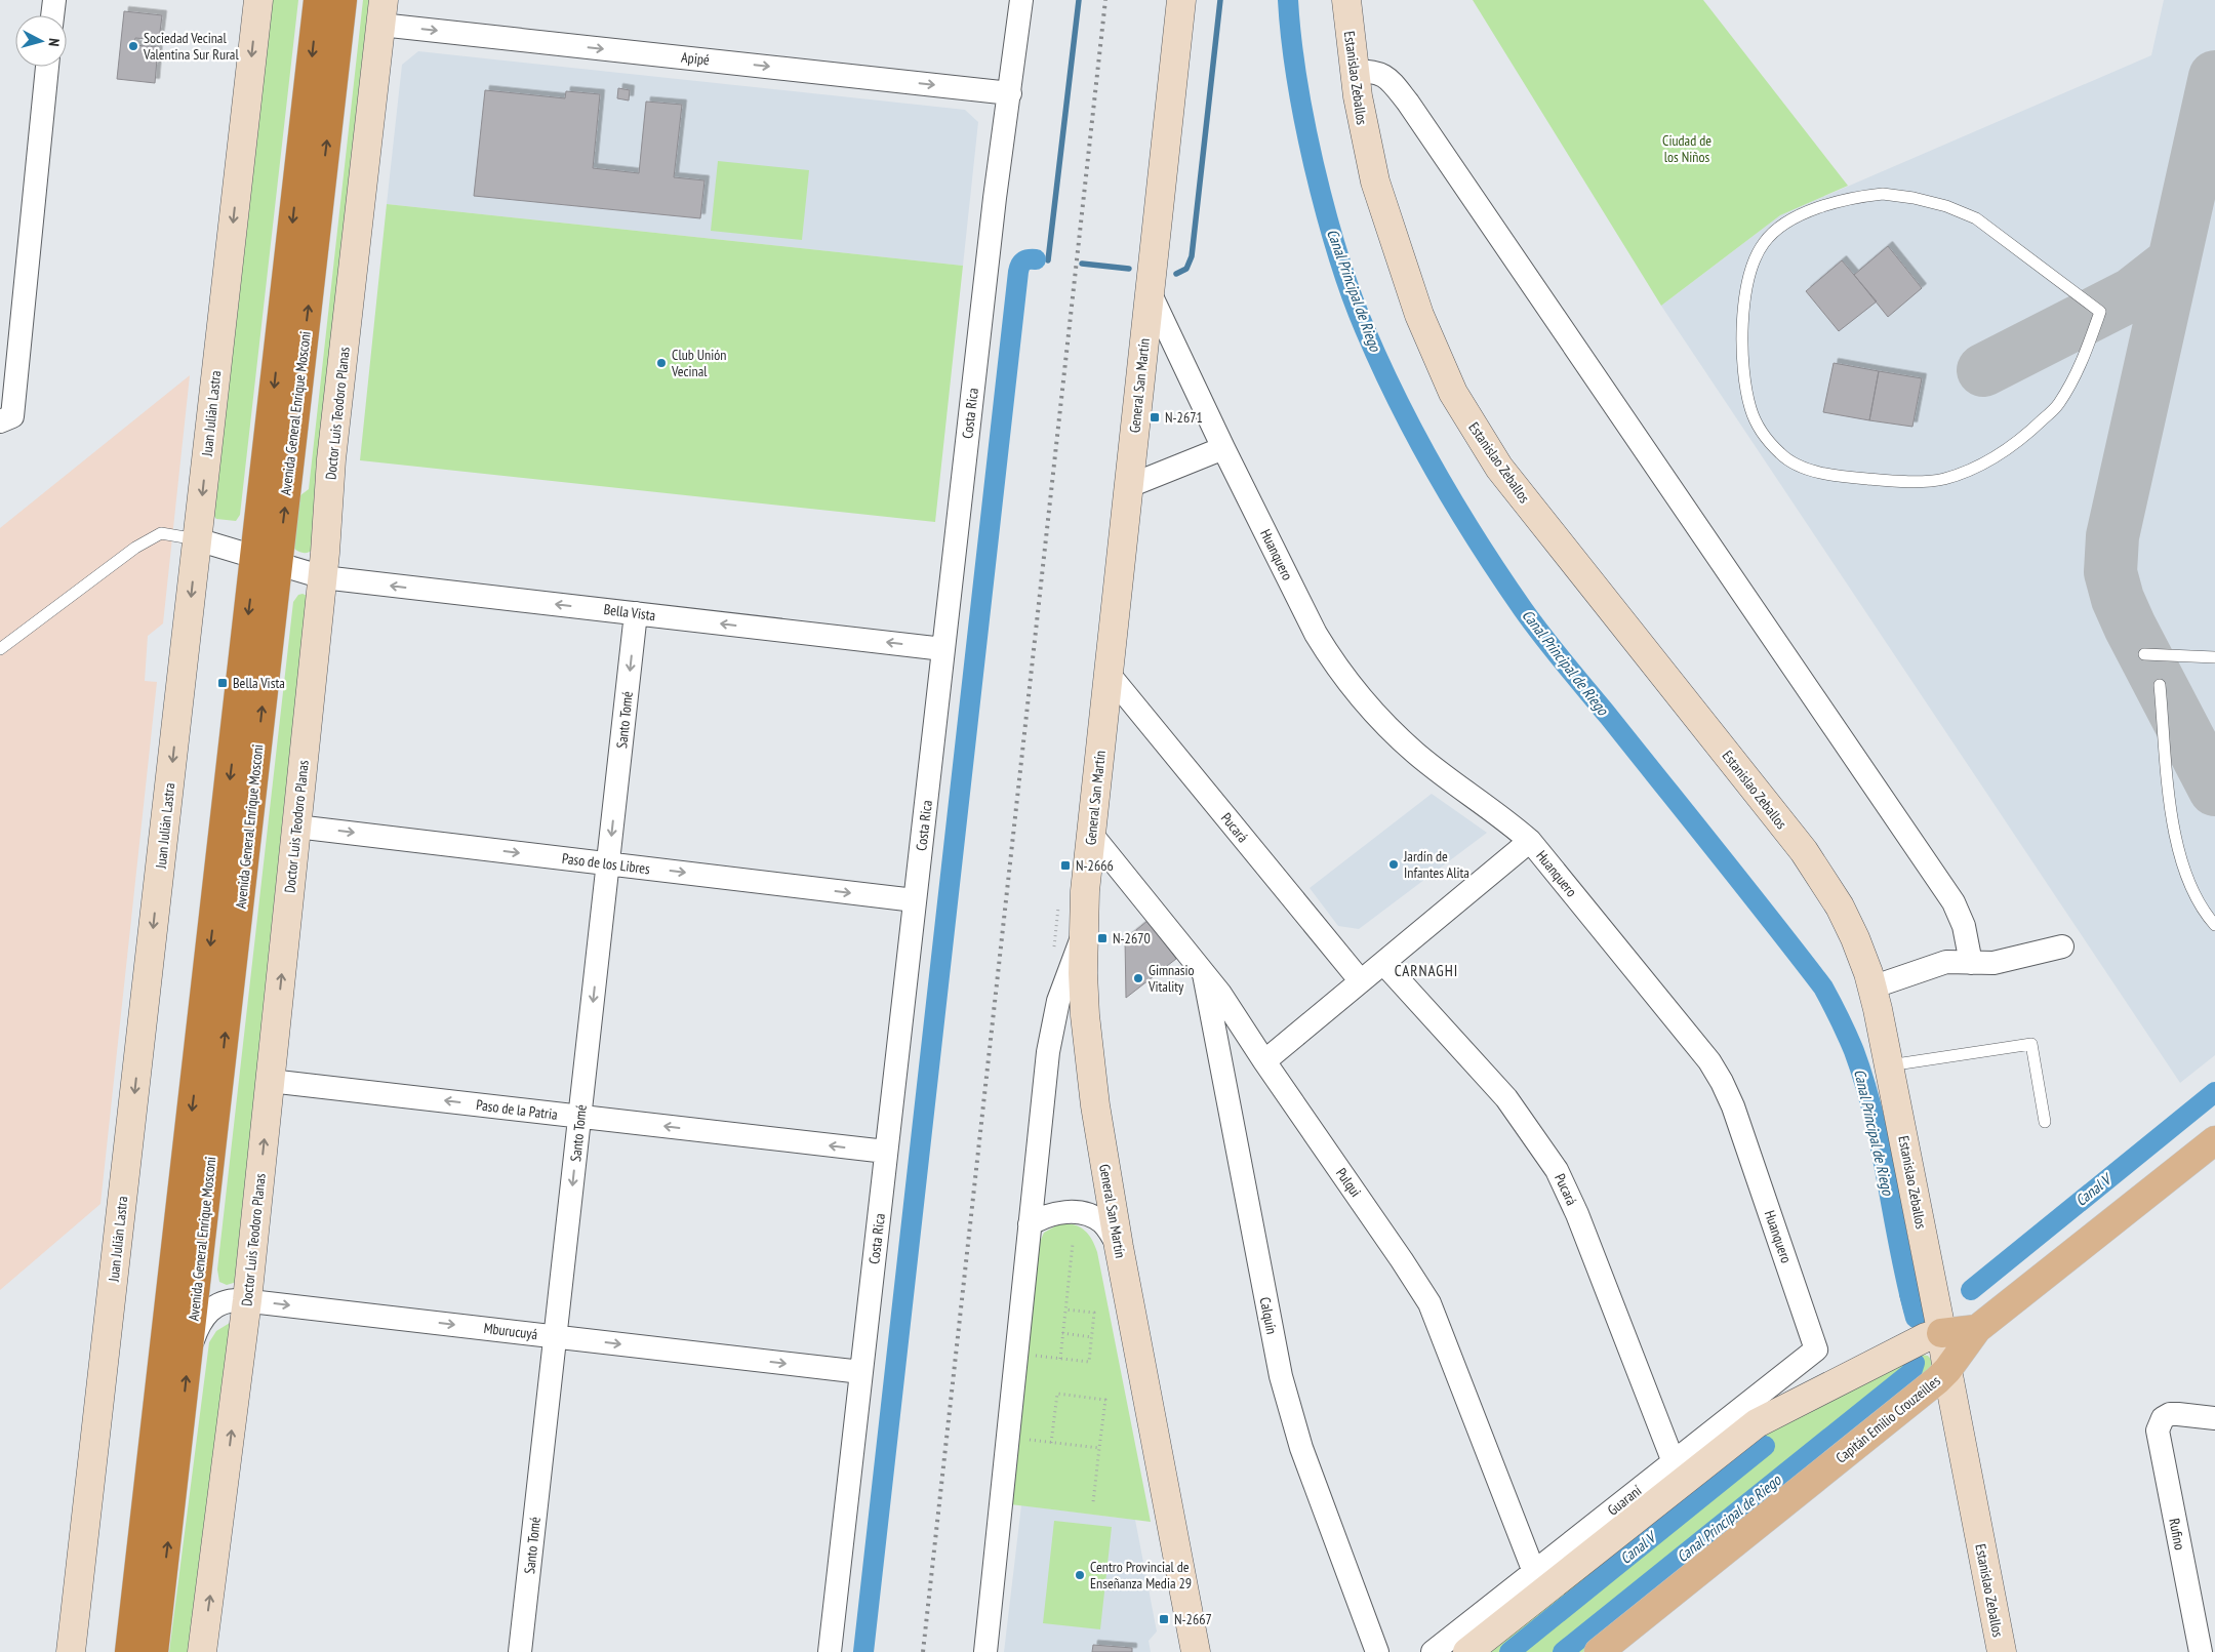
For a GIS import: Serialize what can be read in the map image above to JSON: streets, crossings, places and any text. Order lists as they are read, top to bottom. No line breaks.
{"streets":{"highway":["Avenida General Enrique Mosconi"],"main road":["Capitán Emilio Crouzeilles"],"street":["Apipé","Estanislao Zeballos","General San Martín","Juan Julián Lastra","Doctor Luis Teodoro Planas","Costa Rica","Huanquero","Bella Vista","Santo Tomé","Pucará","Paso de los Libres","Paso de la Patria","Pulqui","Calquín","Mburucuyá","Guaraní","Rufino"]},"crossings":[["Apipé","Doctor Luis Teodoro Planas"],["Apipé","Costa Rica"],["Estanislao Zeballos","Capitán Emilio Crouzeilles"],["General San Martín","Huanquero"],["General San Martín","Pucará"],["General San Martín","Pulqui"],["Juan Julián Lastra","Bella Vista"],["Avenida General Enrique Mosconi","Bella Vista"],["Avenida General Enrique Mosconi","Mburucuyá"],["Doctor Luis Teodoro Planas","Bella Vista"],["Doctor Luis Teodoro Planas","Paso de los Libres"],["Doctor Luis Teodoro Planas","Paso de la Patria"],["Doctor Luis Teodoro Planas","Mburucuyá"],["Costa Rica","Bella Vista"],["Costa Rica","Paso de los Libres"],["Costa Rica","Paso de la Patria"],["Costa Rica","Mburucuyá"],["Huanquero","Guaraní"],["Bella Vista","Santo Tomé"],["Santo Tomé","Paso de los Libres"],["Santo Tomé","Paso de la Patria"],["Santo Tomé","Mburucuyá"],["Pucará","Guaraní"],["Pulqui","Calquín"],["Pulqui","Guaraní"]],"one_way":["Apipé","Juan Julián Lastra","Doctor Luis Teodoro Planas","Bella Vista","Santo Tomé","Paso de los Libres","Paso de la Patria","Mburucuyá"],"districts":["CARNAGHI"],"water":["Canal Principal de Riego","Canal V"],"parks":["Ciudad de los Niños"],"places":{"other":["Sociedad Vecinal Valentina Sur Rural","Club Unión Vecinal","Jardín de Infantes Alita","Gimnasio Vitality","Centro Provincial de Enseñanza Media 29"],"transit":["N-2671","Bella Vista","N-2666","N-2670","N-2667"]},"north":"right"}
